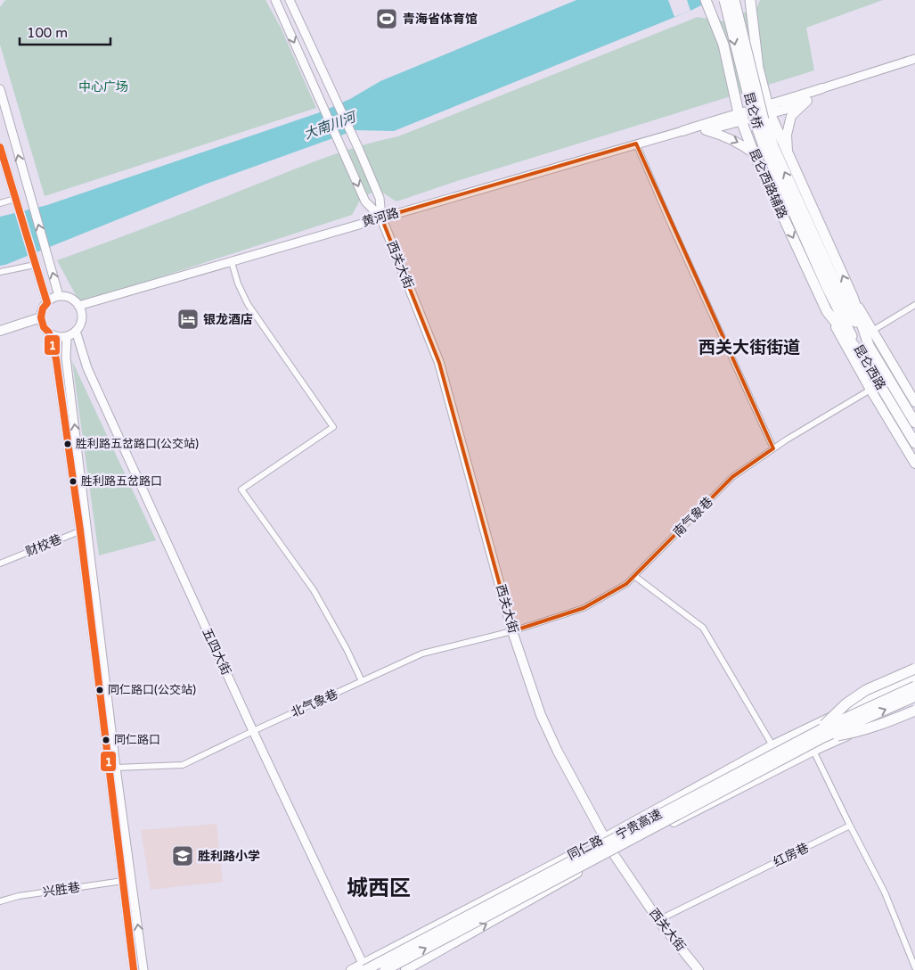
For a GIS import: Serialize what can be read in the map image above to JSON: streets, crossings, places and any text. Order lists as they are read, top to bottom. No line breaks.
{"streets":{"highway":["昆仑桥","昆仑西路辅路","昆仑西路","宁贵高速"],"main road":["黄河路","西关大街","五四大街","同仁路"],"street":["南气象巷","财校巷","北气象巷","红房巷","兴胜巷"]},"crossings":[["昆仑桥","昆仑西路"],["昆仑西路辅路","昆仑西路"],["黄河路","西关大街"],["黄河路","五四大街"],["西关大街","南气象巷"],["西关大街","北气象巷"],["西关大街","同仁路"],["西关大街","红房巷"],["南气象巷","北气象巷"],["五四大街","北气象巷"],["五四大街","宁贵高速"],["五四大街","同仁路"],["宁贵高速","同仁路"]],"districts":["西关大街街道","城西区"],"water":["大南川河"],"parks":["中心广场"],"places":{"sports":["青海省体育馆"],"hotel":["银龙酒店"],"other":["胜利路五岔路口(公交站)","胜利路五岔路口","同仁路口(公交站)","同仁路口"],"school or university":["胜利路小学"]},"lines":["transit line 1"],"scale_bar":"100 m"}
